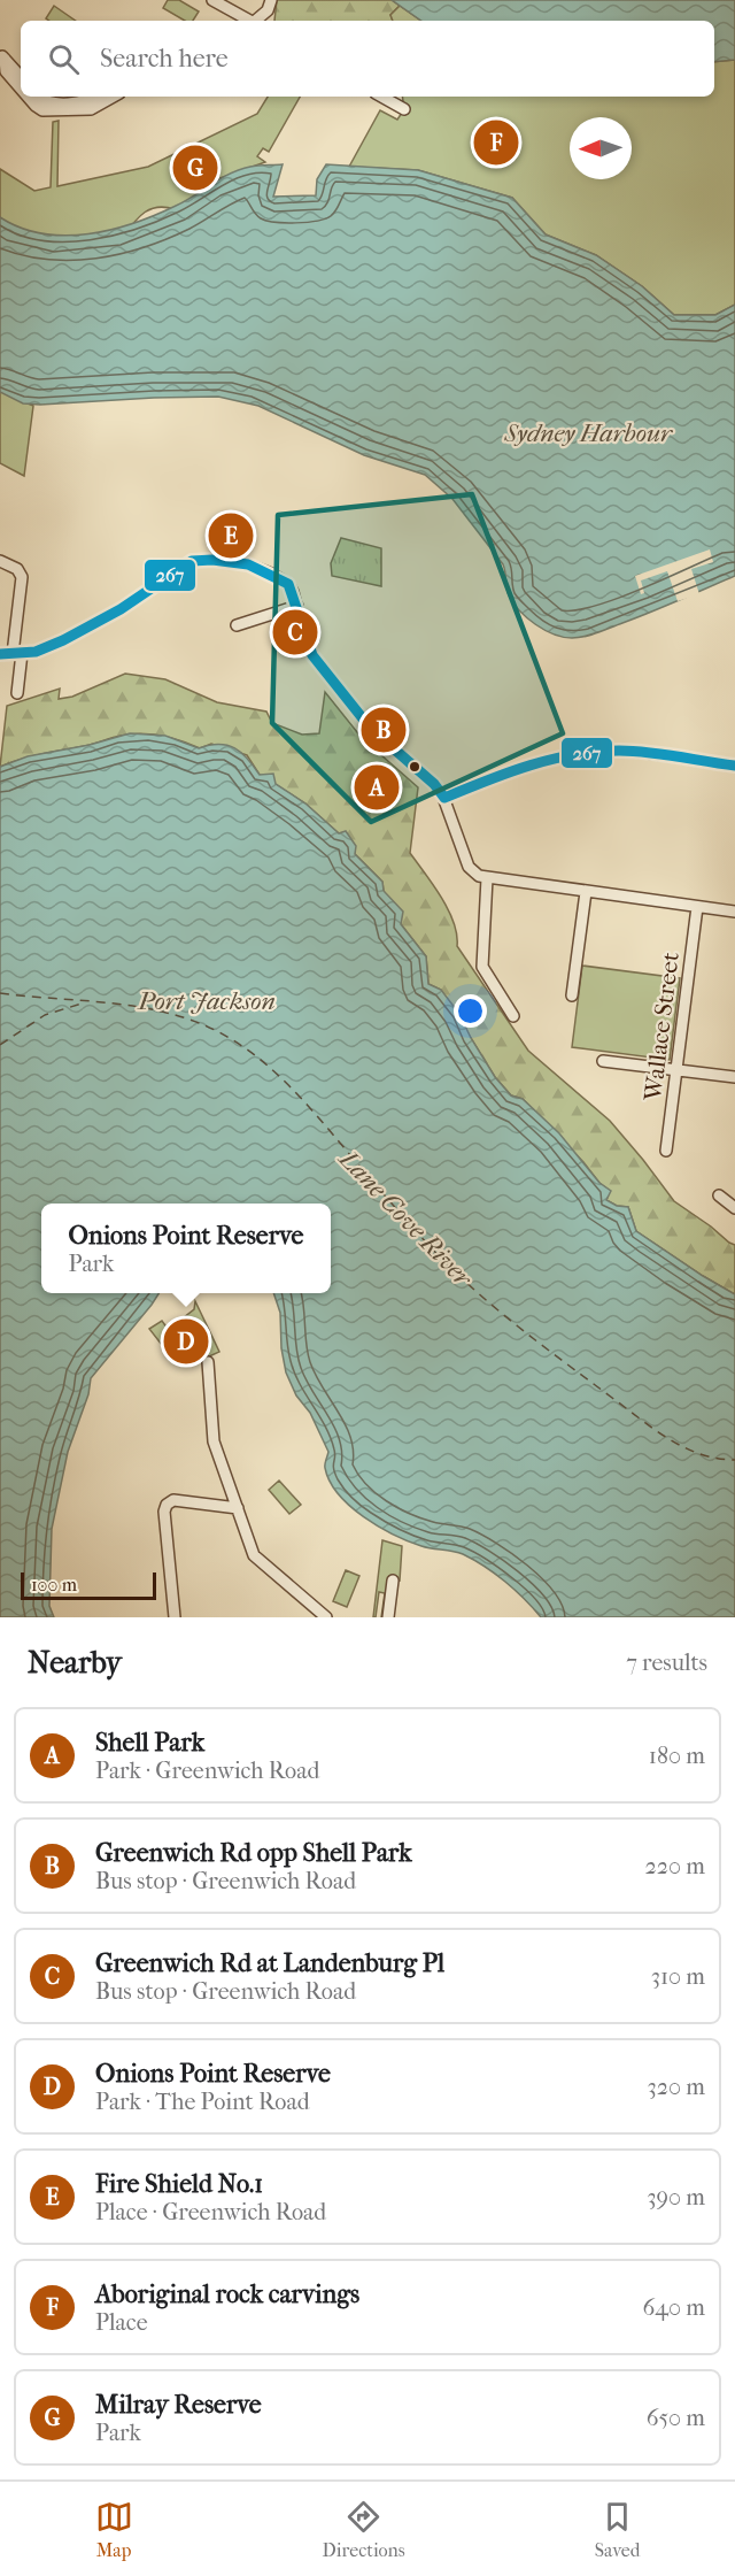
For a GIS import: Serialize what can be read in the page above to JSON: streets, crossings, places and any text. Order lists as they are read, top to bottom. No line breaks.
{"streets":{"street":["Wallace Street"]},"water":["Sydney Harbour","Port Jackson","Lane Cove River"],"lines":["transit line 267"],"scale_bar":"100 m","north":"left","page":{"search":"Search here","pins":["F","G","E","C","B","A","D"],"popup":["Onions Point Reserve","Park"],"scale":"100 m","heading":["Nearby","7 results"],"list":[{"mark":"A","name":"Shell Park","note":"Park · Greenwich Road","value":"180 m"},{"mark":"B","name":"Greenwich Rd opp Shell Park","note":"Bus stop · Greenwich Road","value":"220 m"},{"mark":"C","name":"Greenwich Rd at Landenburg Pl","note":"Bus stop · Greenwich Road","value":"310 m"},{"mark":"D","name":"Onions Point Reserve","note":"Park · The Point Road","value":"320 m"},{"mark":"E","name":"Fire Shield No.1","note":"Place · Greenwich Road","value":"390 m"},{"mark":"F","name":"Aboriginal rock carvings","note":"Place","value":"640 m"},{"mark":"G","name":"Milray Reserve","note":"Park","value":"650 m"}],"nav":["Map","Directions","Saved"]}}
